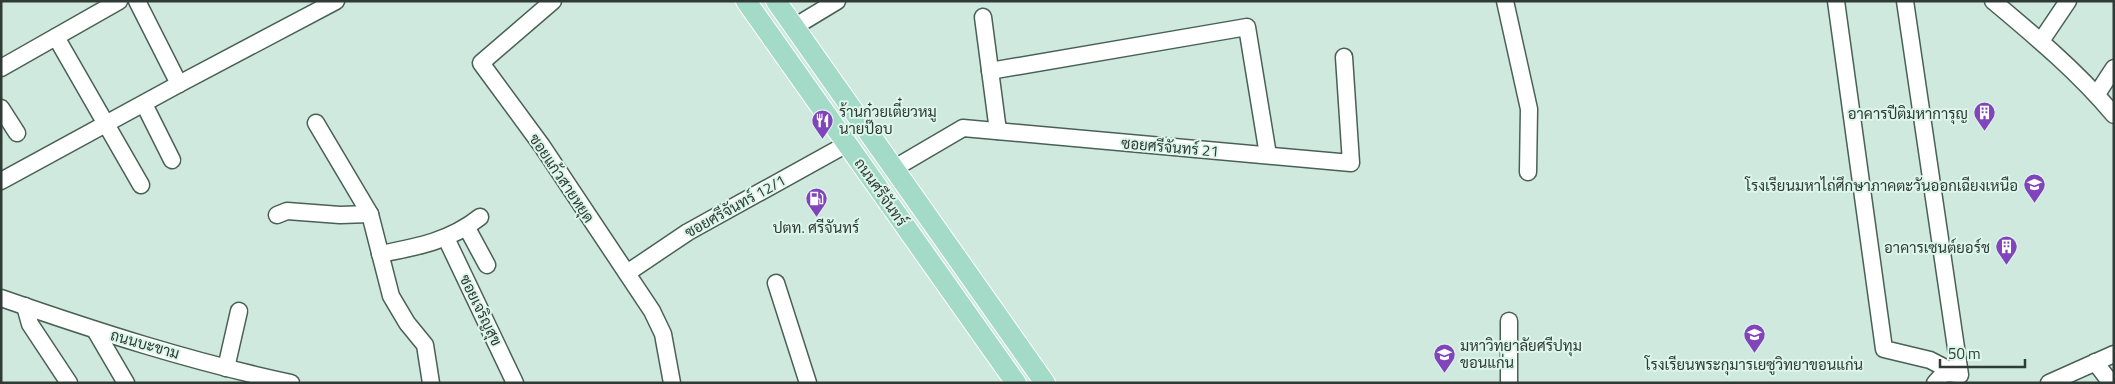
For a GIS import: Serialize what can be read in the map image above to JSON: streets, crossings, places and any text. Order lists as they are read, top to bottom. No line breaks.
{"streets":{"main road":["ถนนศรีจันทร์"],"street":["ซอยศรีจันทร์ 21","ซอยแก้วสายหยุด","ซอยศรีจันทร์ 12/1","ซอยเจริญสุข","ถนนบะขาม"]},"crossings":[["ซอยศรีจันทร์ 21","ถนนศรีจันทร์"],["ซอยแก้วสายหยุด","ซอยศรีจันทร์ 12/1"],["ถนนศรีจันทร์","ซอยศรีจันทร์ 12/1"]],"places":{"building":["อาคารปีติมหาการุญ","อาคารเซนต์ยอร์ช"],"restaurant":["ร้านก๋วยเตี๋ยวหมู นายป๊อบ"],"school or university":["โรงเรียนมหาไถ่ศึกษาภาคตะวันออกเฉียงเหนือ","โรงเรียนพระกุมารเยซูวิทยาขอนแก่น","มหาวิทยาลัยศรีปทุม ขอนแก่น"],"fuel station":["ปตท. ศรีจันทร์"]},"scale_bar":"50 m"}
